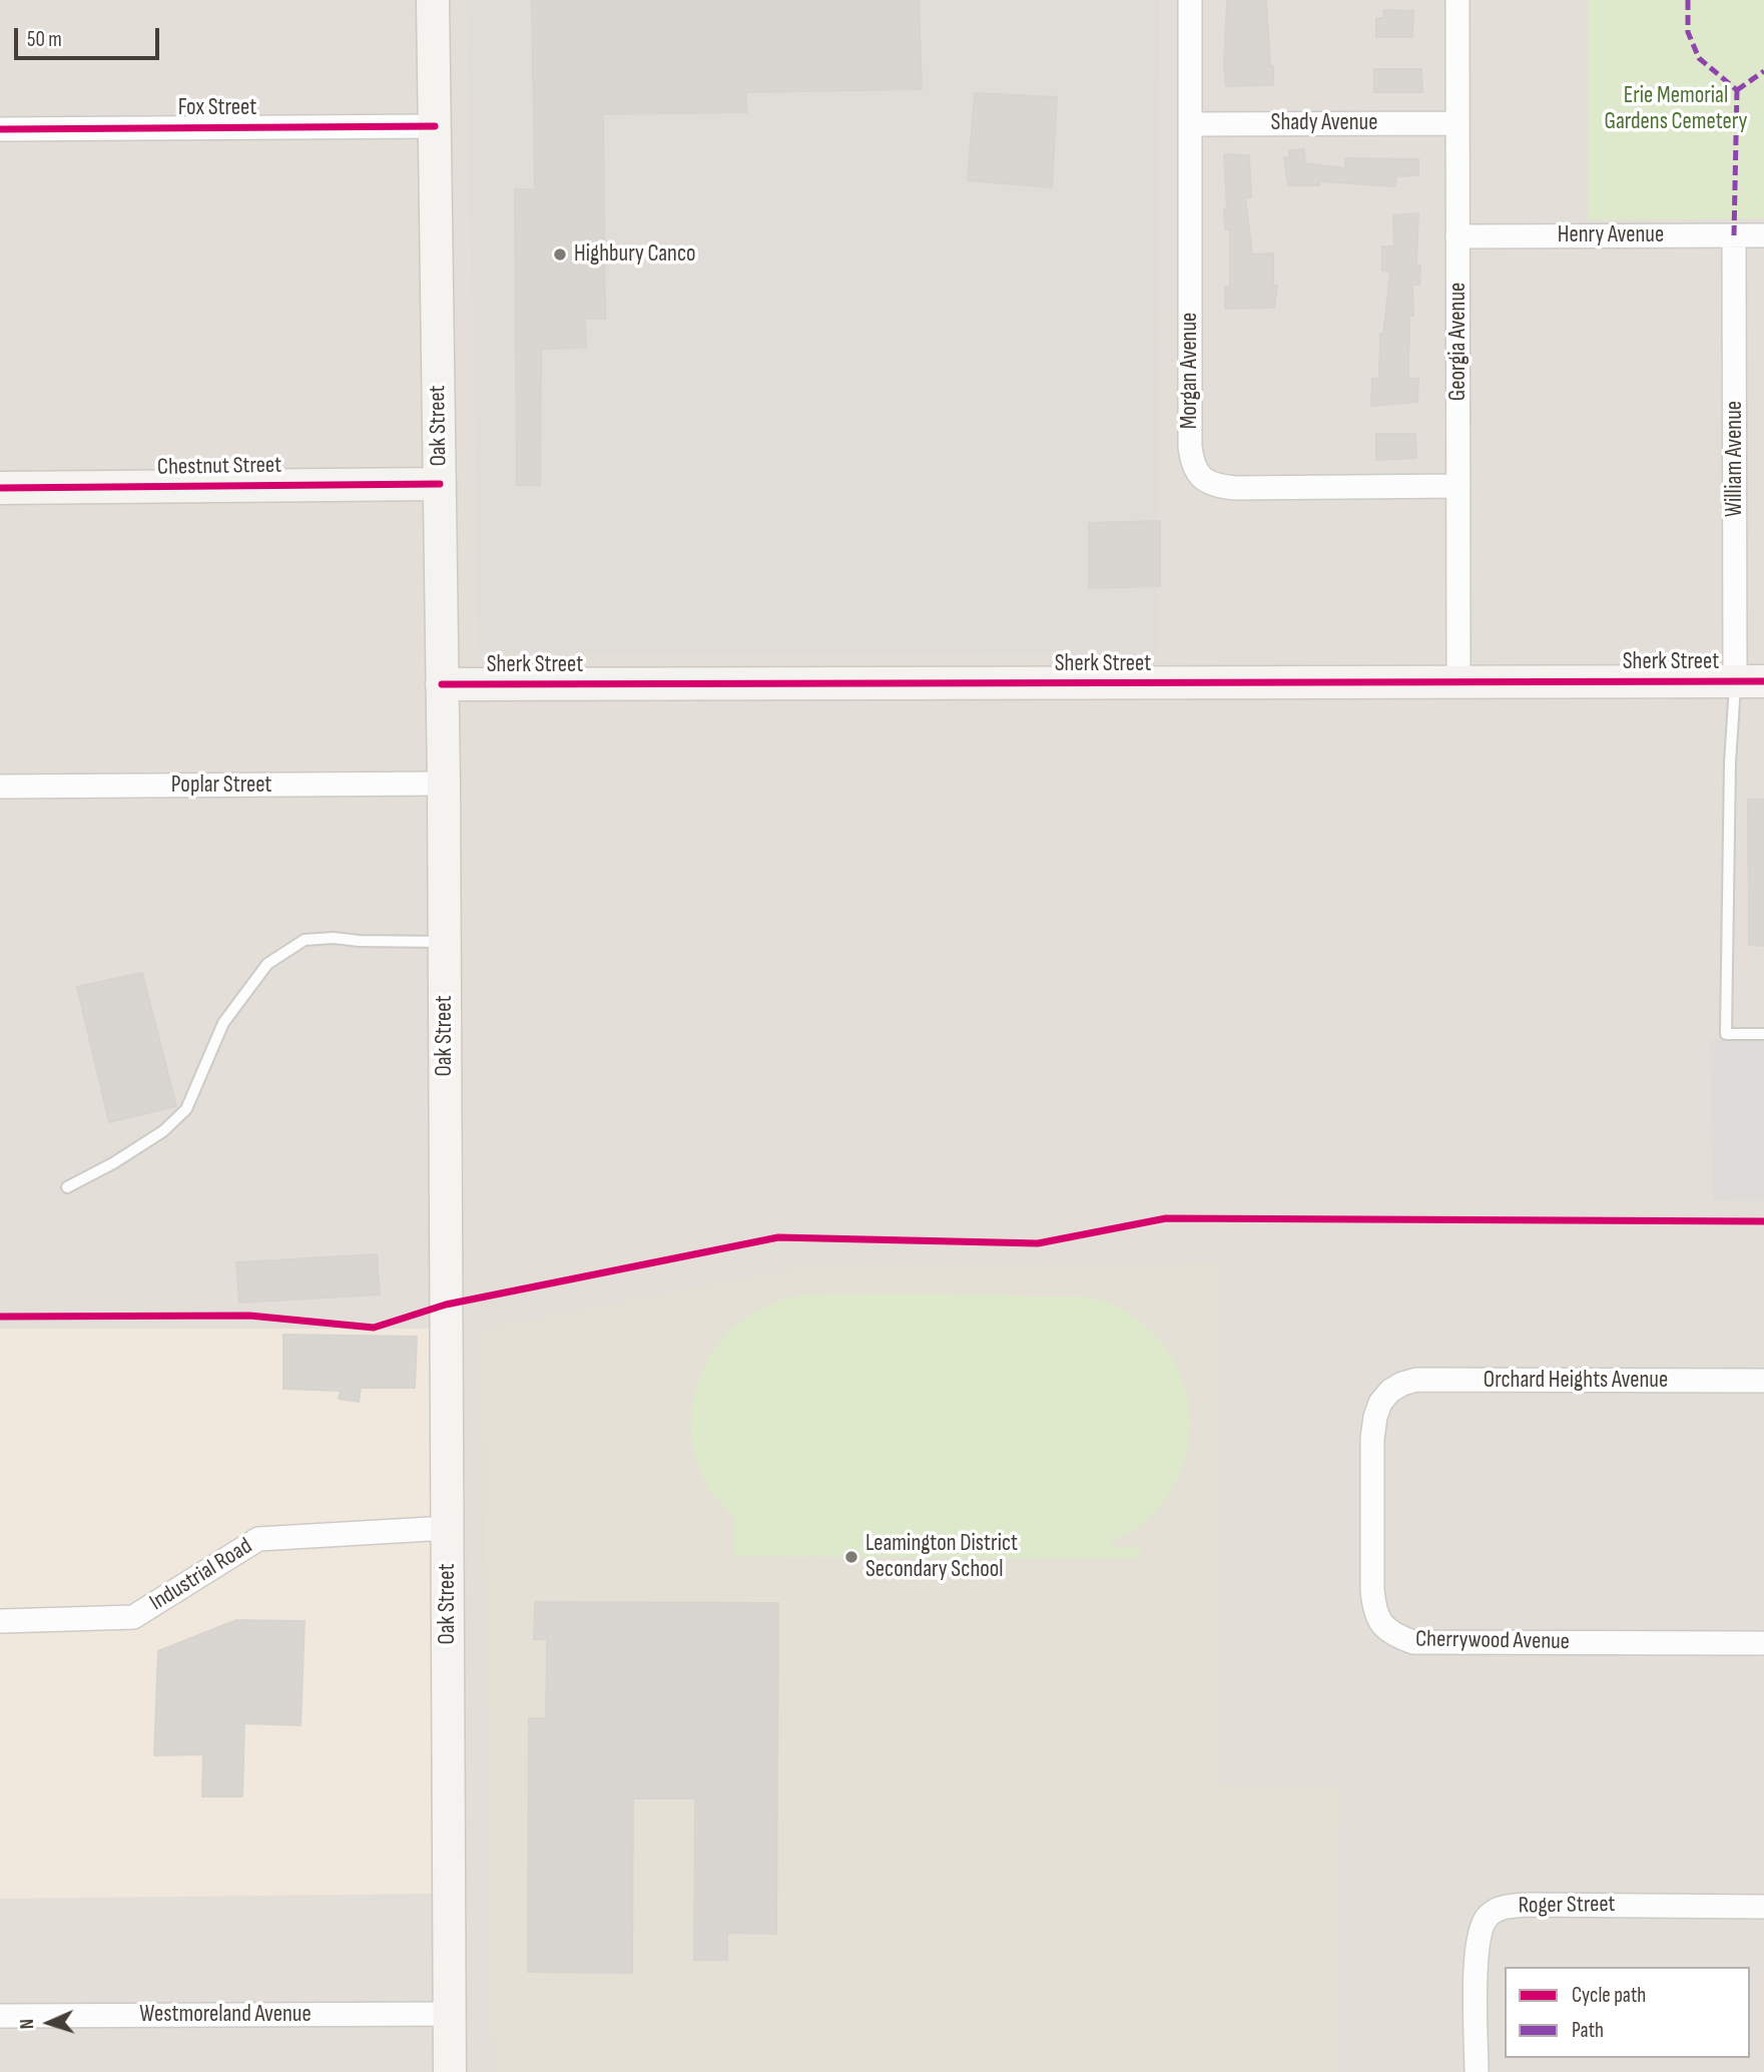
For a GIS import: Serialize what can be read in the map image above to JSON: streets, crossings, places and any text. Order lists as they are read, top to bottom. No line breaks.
{"streets":{"main road":["Oak Street","Chestnut Street","Sherk Street"],"street":["Fox Street","Shady Avenue","Henry Avenue","Georgia Avenue","Morgan Avenue","William Avenue","Poplar Street","Orchard Heights Avenue","Industrial Road","Cherrywood Avenue","Roger Street","Westmoreland Avenue"]},"crossings":[["Fox Street","Oak Street"],["Shady Avenue","Georgia Avenue"],["Shady Avenue","Morgan Avenue"],["Henry Avenue","Georgia Avenue"],["Henry Avenue","William Avenue"],["Georgia Avenue","Morgan Avenue"],["Georgia Avenue","Sherk Street"],["Oak Street","Chestnut Street"],["Oak Street","Sherk Street"],["Oak Street","Poplar Street"],["Oak Street","Industrial Road"],["Oak Street","Westmoreland Avenue"],["William Avenue","Sherk Street"],["Orchard Heights Avenue","Cherrywood Avenue"]],"parks":["Erie Memorial Gardens Cemetery"],"places":["Highbury Canco","Leamington District Secondary School"],"legend":["Cycle path","Path"],"scale_bar":"50 m","north":"left"}
